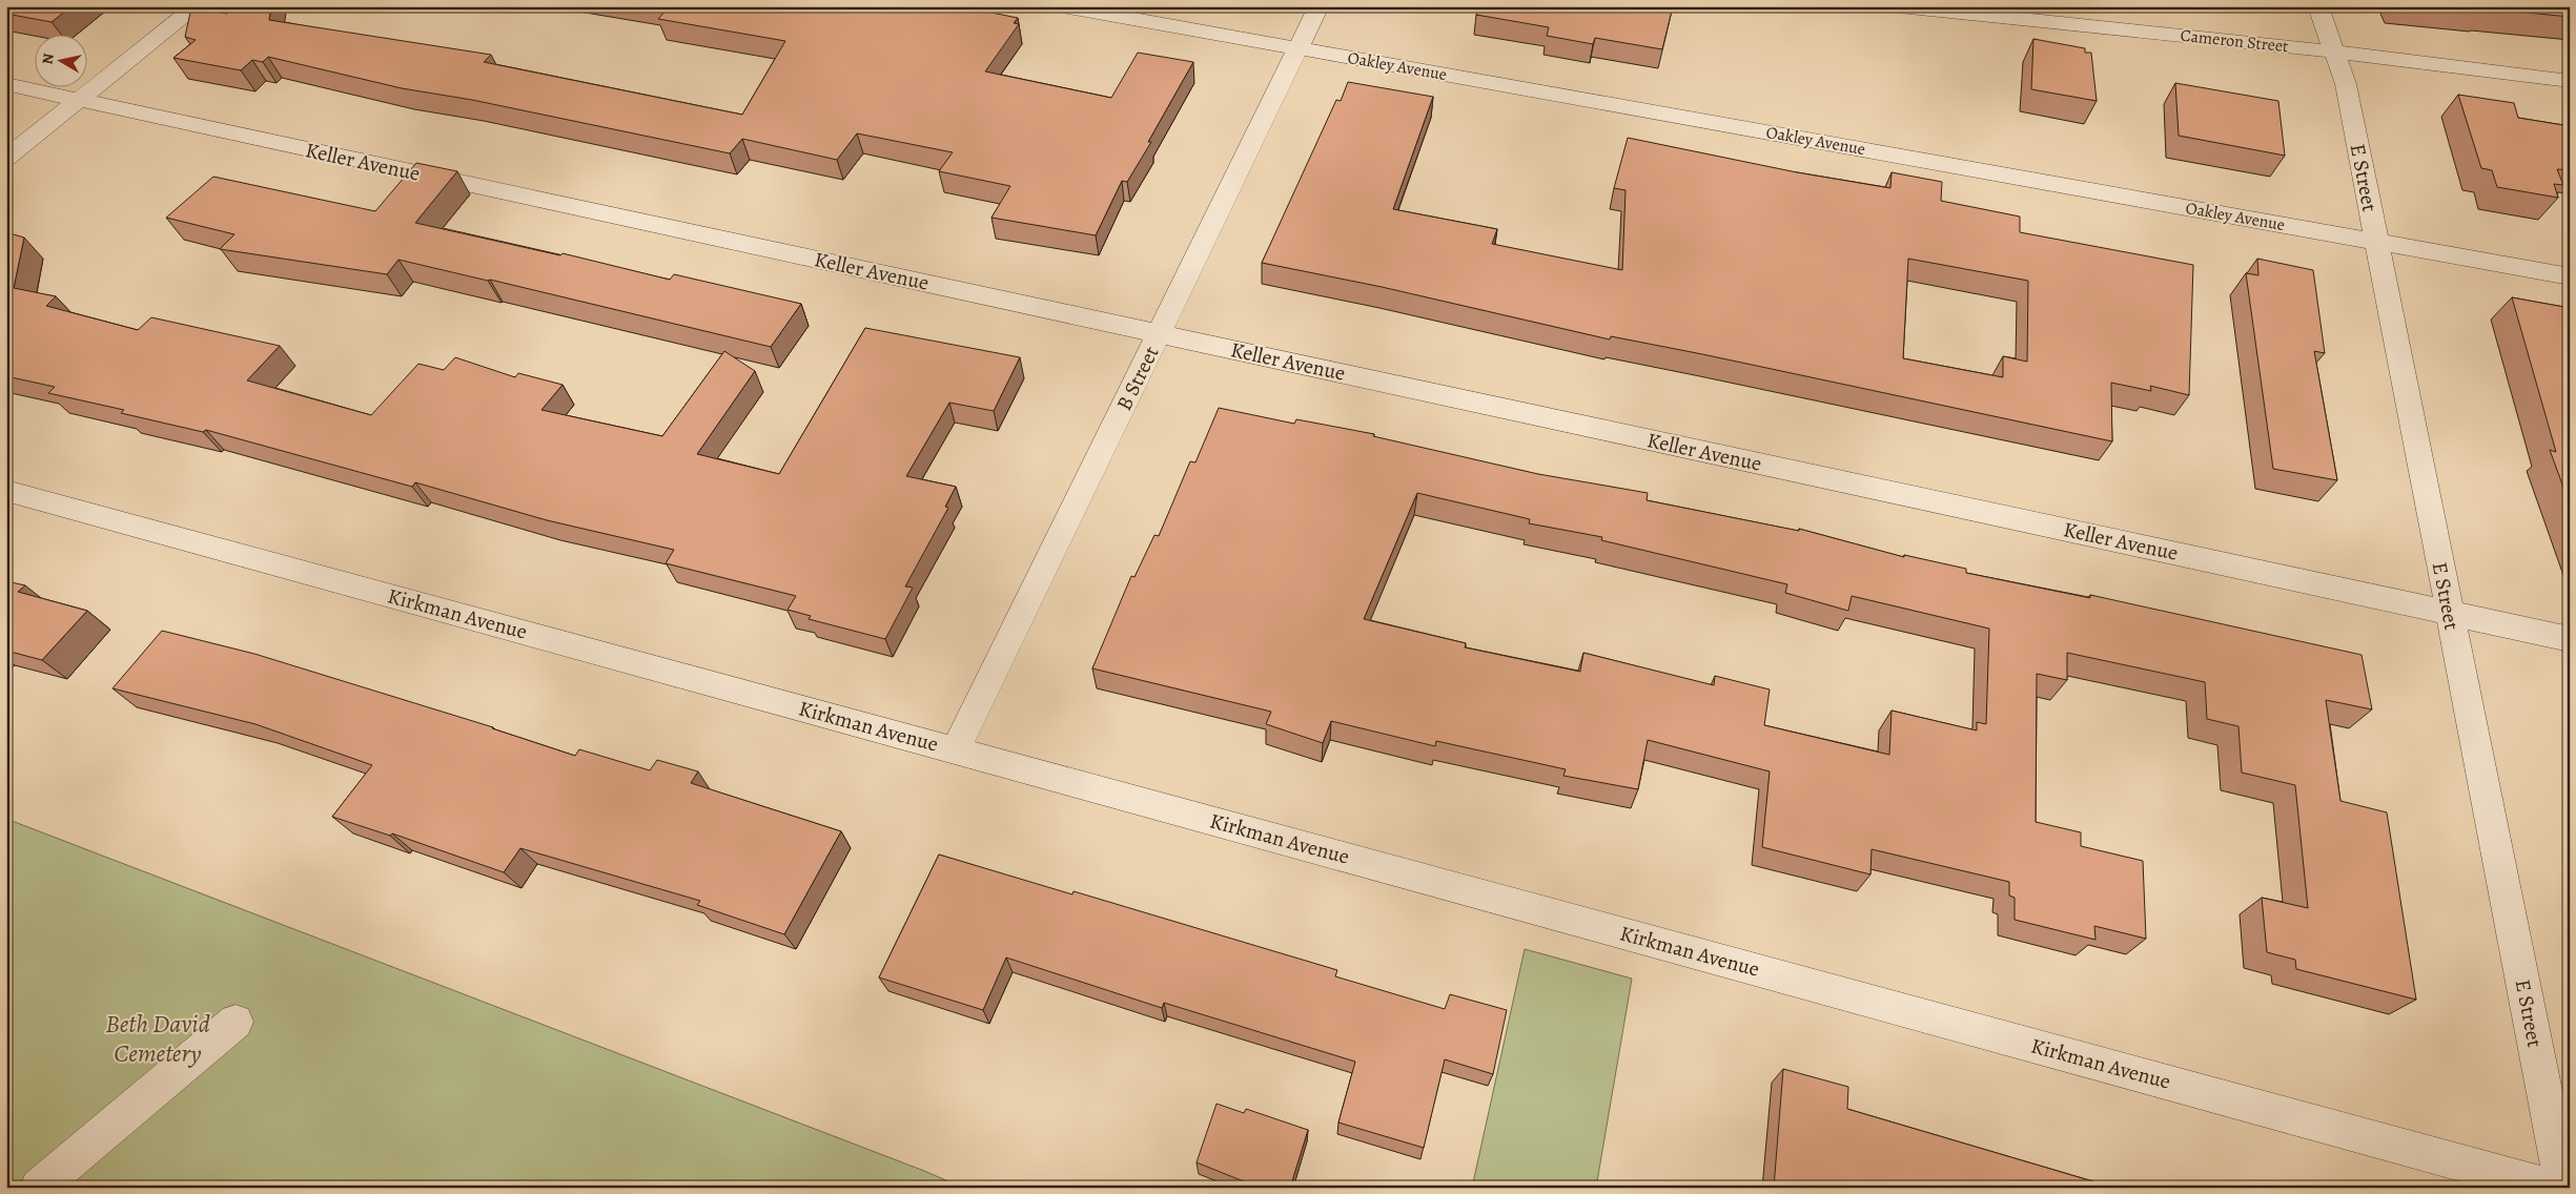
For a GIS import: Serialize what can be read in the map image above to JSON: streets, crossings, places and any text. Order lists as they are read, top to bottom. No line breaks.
{"streets":{"street":["Cameron Street","Oakley Avenue","Keller Avenue","E Street","B Street","Kirkman Avenue"]},"crossings":[["Cameron Street","E Street"],["Oakley Avenue","E Street"],["Oakley Avenue","B Street"],["Keller Avenue","E Street"],["Keller Avenue","B Street"],["B Street","Kirkman Avenue"]],"parks":["Beth David Cemetery"],"north":"left"}
